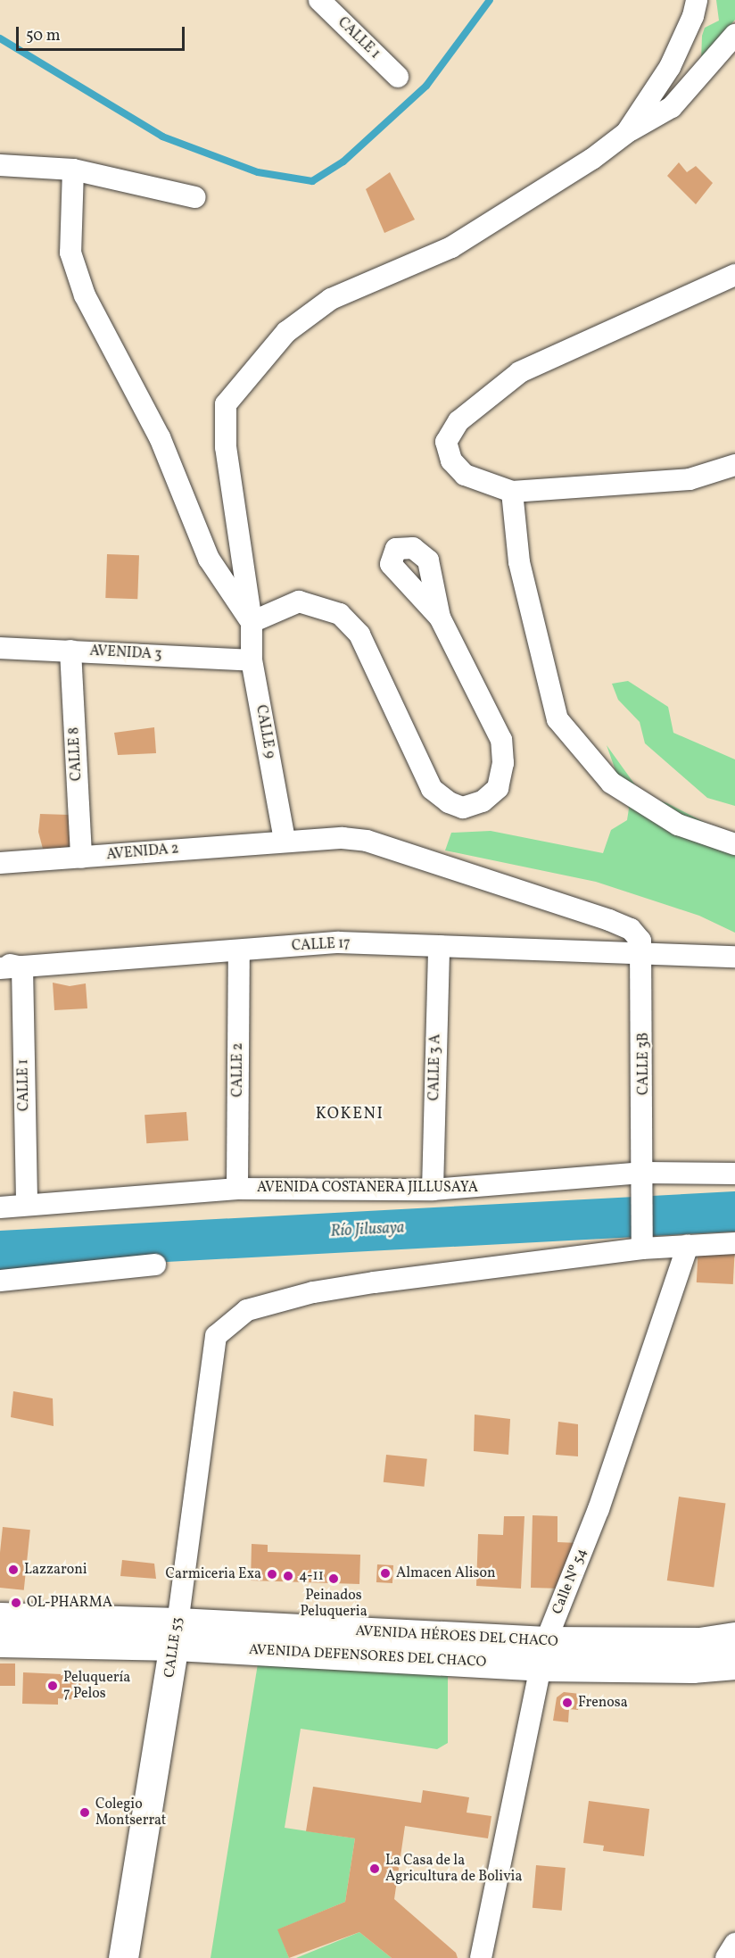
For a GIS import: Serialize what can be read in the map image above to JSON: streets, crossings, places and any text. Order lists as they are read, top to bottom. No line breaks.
{"streets":{"main road":["AVENIDA HÉROES DEL CHACO","CALLE 53","AVENIDA DEFENSORES DEL CHACO"],"street":["CALLE 1","AVENIDA 3","CALLE 9","CALLE 8","AVENIDA 2","CALLE 17","CALLE 3B","CALLE 3 A","CALLE 2","AVENIDA COSTANERA JILLUSAYA","Calle Nº 54"]},"crossings":[["CALLE 1","CALLE 17"],["CALLE 1","AVENIDA COSTANERA JILLUSAYA"],["AVENIDA 3","CALLE 9"],["AVENIDA 3","CALLE 8"],["CALLE 9","AVENIDA 2"],["CALLE 8","AVENIDA 2"],["AVENIDA 2","CALLE 17"],["AVENIDA 2","CALLE 3B"],["CALLE 17","CALLE 3B"],["CALLE 17","CALLE 3 A"],["CALLE 17","CALLE 2"],["CALLE 3B","AVENIDA COSTANERA JILLUSAYA"],["CALLE 3B","CALLE 53"],["CALLE 3 A","AVENIDA COSTANERA JILLUSAYA"],["CALLE 2","AVENIDA COSTANERA JILLUSAYA"],["Calle Nº 54","AVENIDA HÉROES DEL CHACO"],["Calle Nº 54","AVENIDA DEFENSORES DEL CHACO"],["AVENIDA HÉROES DEL CHACO","AVENIDA DEFENSORES DEL CHACO"],["CALLE 53","AVENIDA DEFENSORES DEL CHACO"]],"districts":["KOKENI"],"water":["Río Jilusaya"],"places":["Lazzaroni","Almacen Alison","Carmiceria Exa","4-11","Peinados Peluqueria","OL-PHARMA","Peluquería 7 Pelos","Frenosa","Colegio Montserrat","La Casa de la Agricultura de Bolivia"],"scale_bar":"50 m"}
